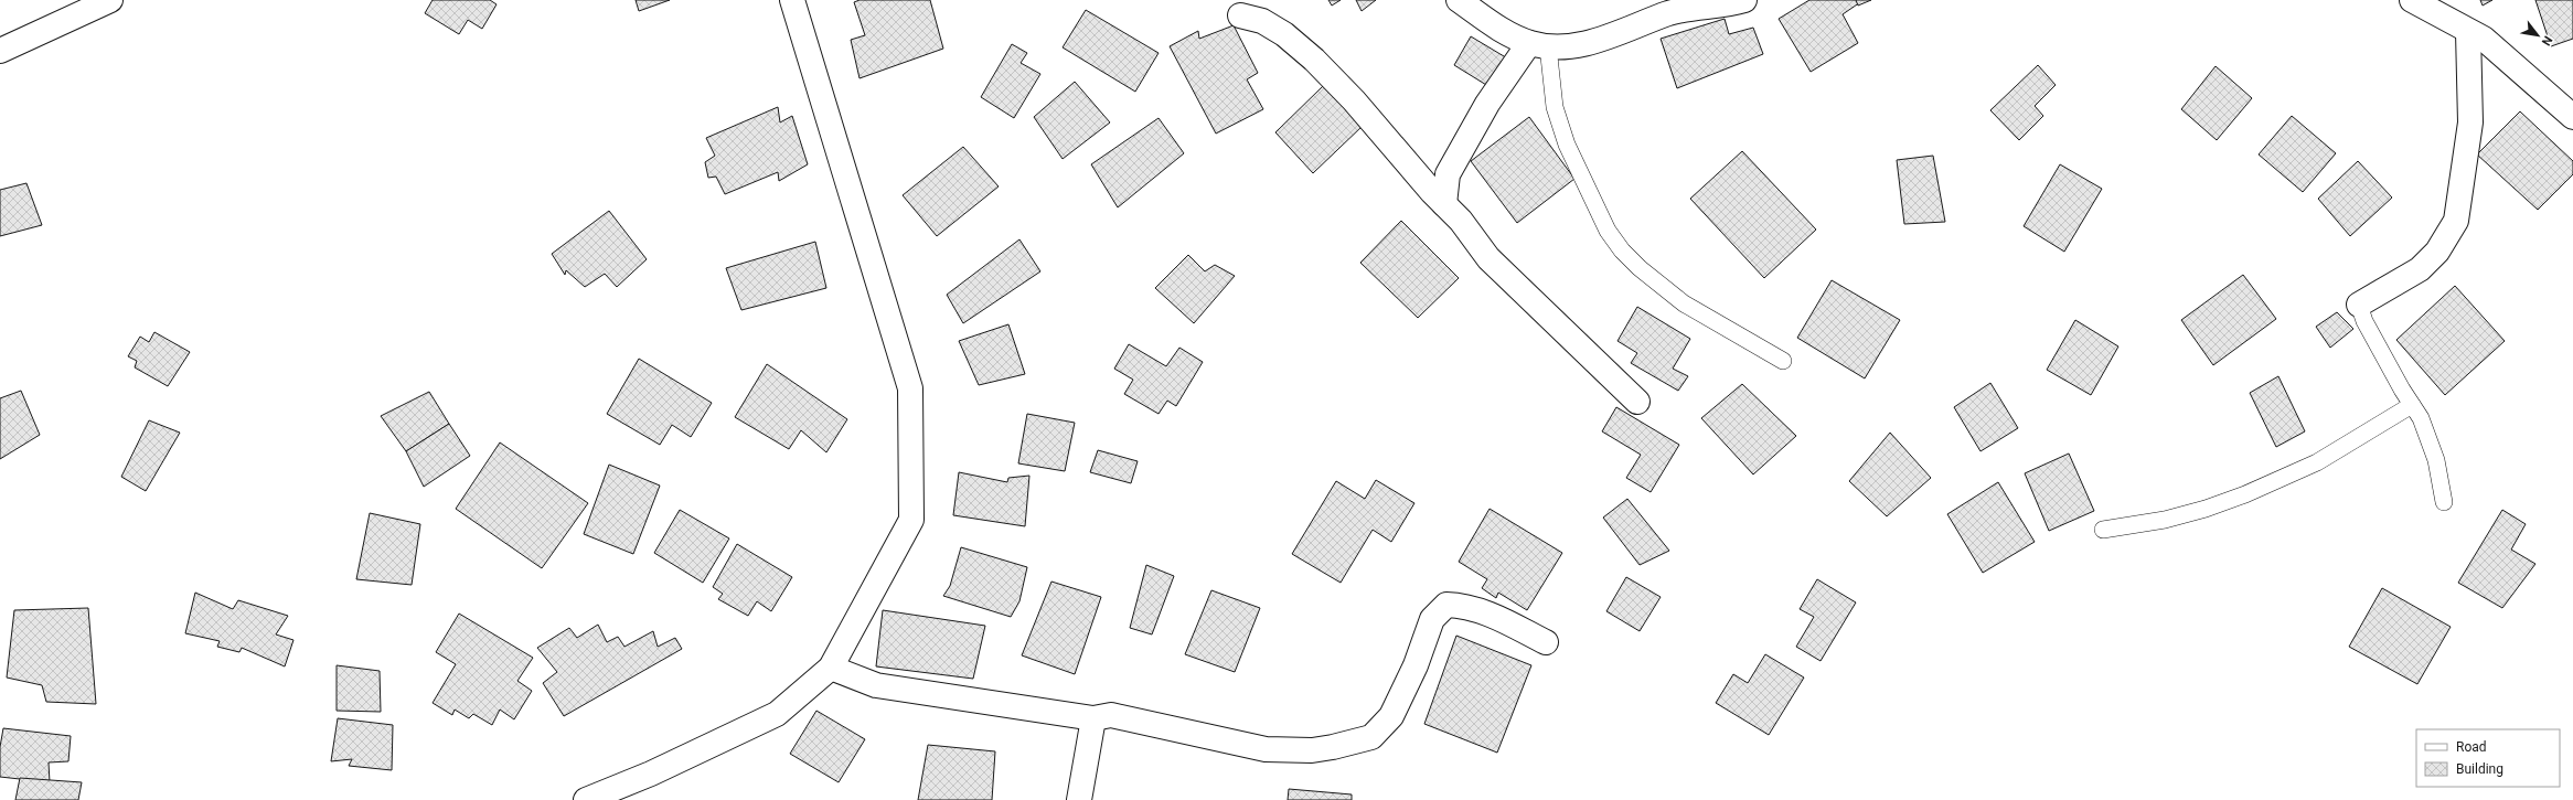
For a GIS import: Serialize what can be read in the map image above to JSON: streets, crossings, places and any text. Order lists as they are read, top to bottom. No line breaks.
{"legend":["Road","Building"],"north":"bottom right"}
